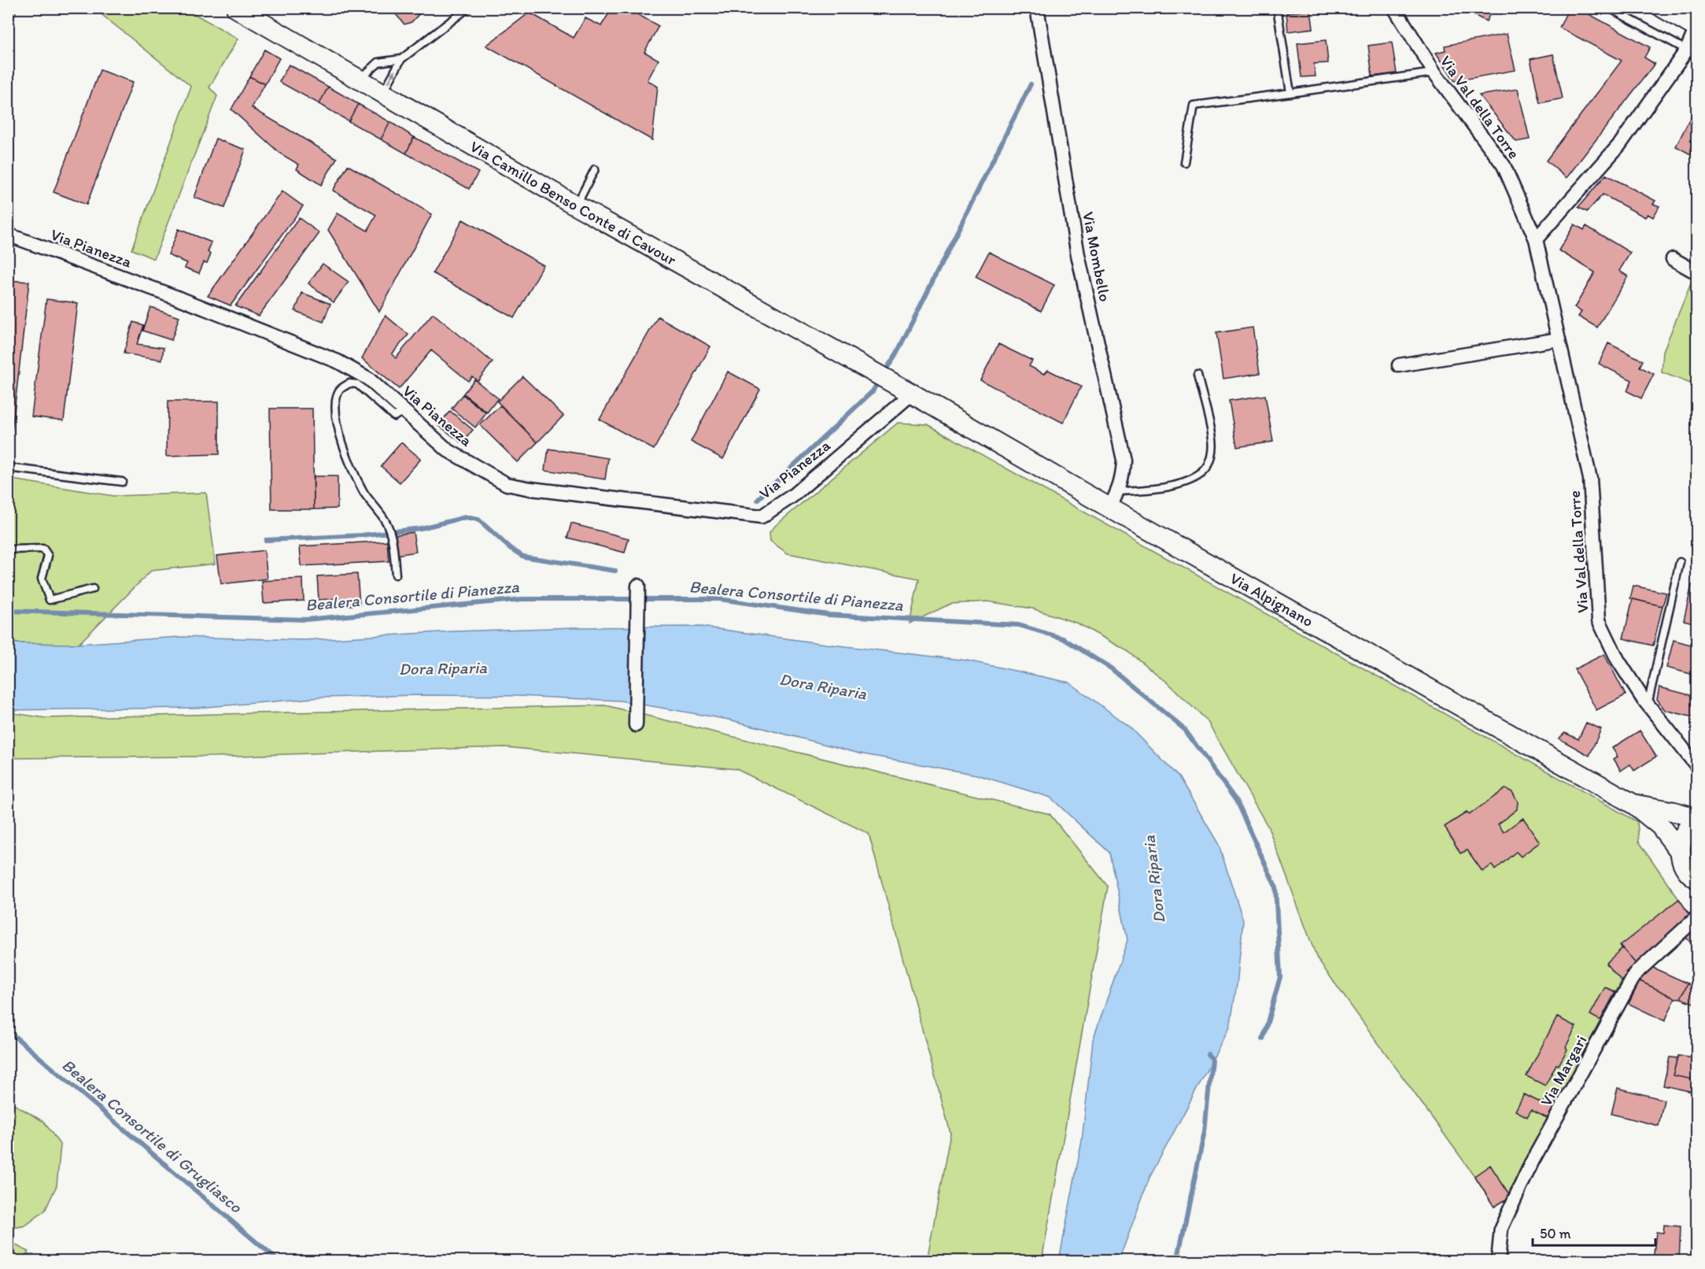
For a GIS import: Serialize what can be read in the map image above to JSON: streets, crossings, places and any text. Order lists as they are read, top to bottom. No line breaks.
{"streets":{"street":["Via Val della Torre","Via Camillo Benso Conte di Cavour","Via Pianezza","Via Mombello","Via Alpignano","Via Margari"]},"crossings":[["Via Camillo Benso Conte di Cavour","Via Pianezza"],["Via Camillo Benso Conte di Cavour","Via Alpignano"],["Via Pianezza","Via Alpignano"],["Via Mombello","Via Alpignano"]],"water":["Bealera Consortile di Pianezza","Dora Riparia","Bealera Consortile di Grugliasco"],"scale_bar":"50 m"}
